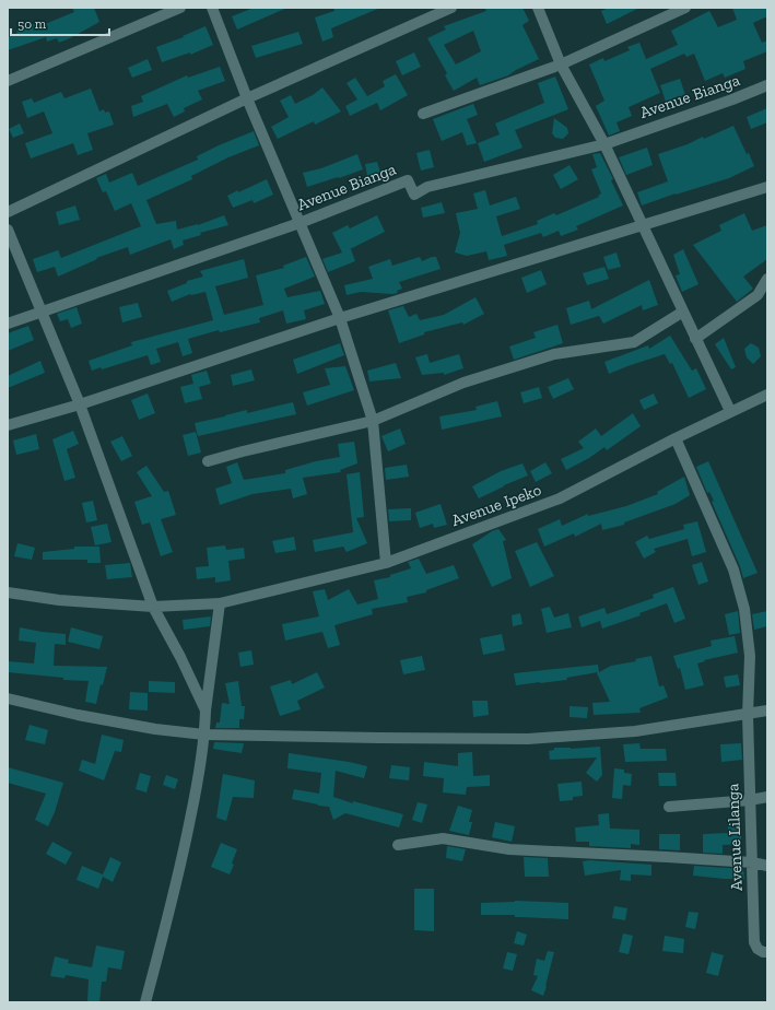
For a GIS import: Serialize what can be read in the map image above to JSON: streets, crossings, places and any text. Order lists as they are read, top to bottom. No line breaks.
{"streets":{"street":["Avenue Bianga","Avenue Ipeko","Avenue Lilanga"]},"crossings":[["Avenue Ipeko","Avenue Lilanga"]],"scale_bar":"50 m"}
